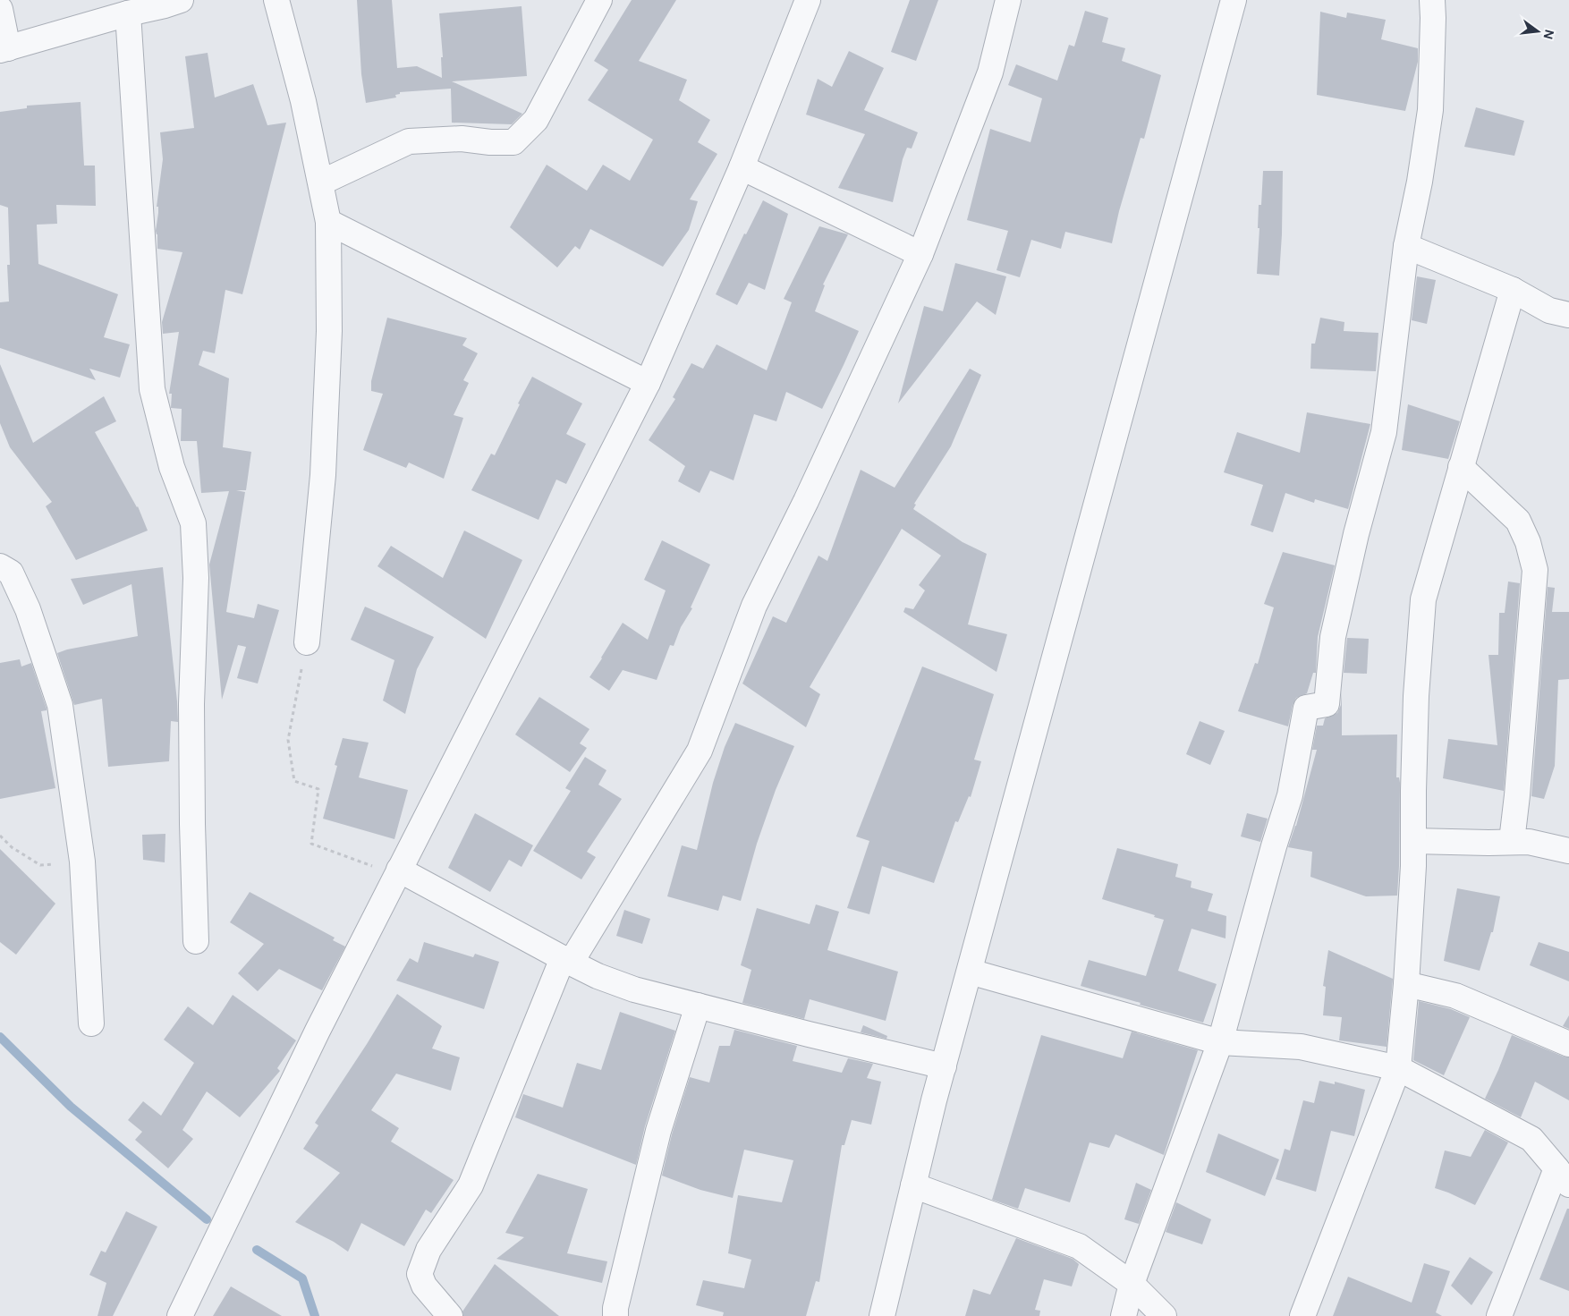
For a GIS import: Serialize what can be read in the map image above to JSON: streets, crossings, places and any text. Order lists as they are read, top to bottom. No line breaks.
{"north":"right"}
